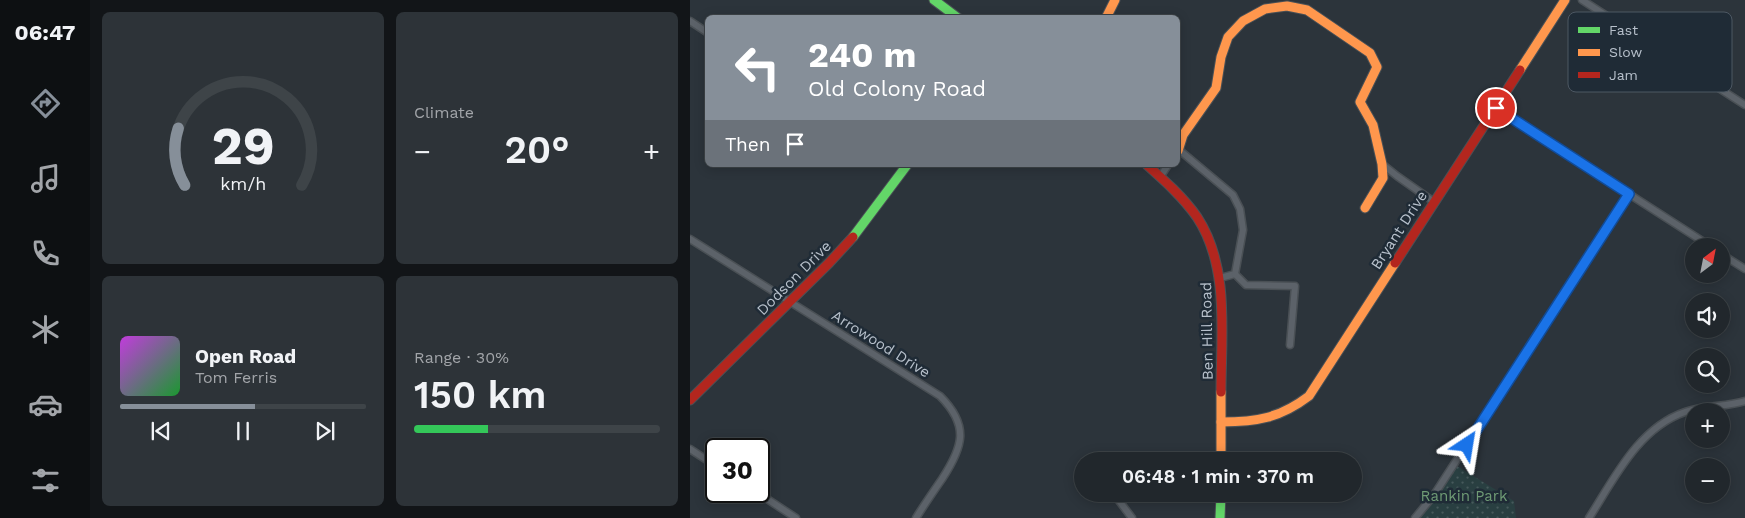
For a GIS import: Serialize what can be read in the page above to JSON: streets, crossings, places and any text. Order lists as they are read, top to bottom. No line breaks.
{"streets":{"street":["Bryant Drive","Dodson Drive","Ben Hill Road","Arrowood Drive"]},"crossings":[["Bryant Drive","Ben Hill Road"],["Dodson Drive","Arrowood Drive"]],"parks":["Rankin Park"],"legend":["Fast","Slow","Jam"],"north":"top right","page":{"tabs":"06:47","tile":["Climate",["Range · 30%","150 km"]],"turn":["240 m","Old Colony Road"],"then":"Then","heat":["−","20°","+"],"map_buttons":["+","−"],"song":["Open Road","Tom Ferris"],"limit":"30","trip":"06:48 · 1 min · 370 m","gauge":["29","km/h"]}}
